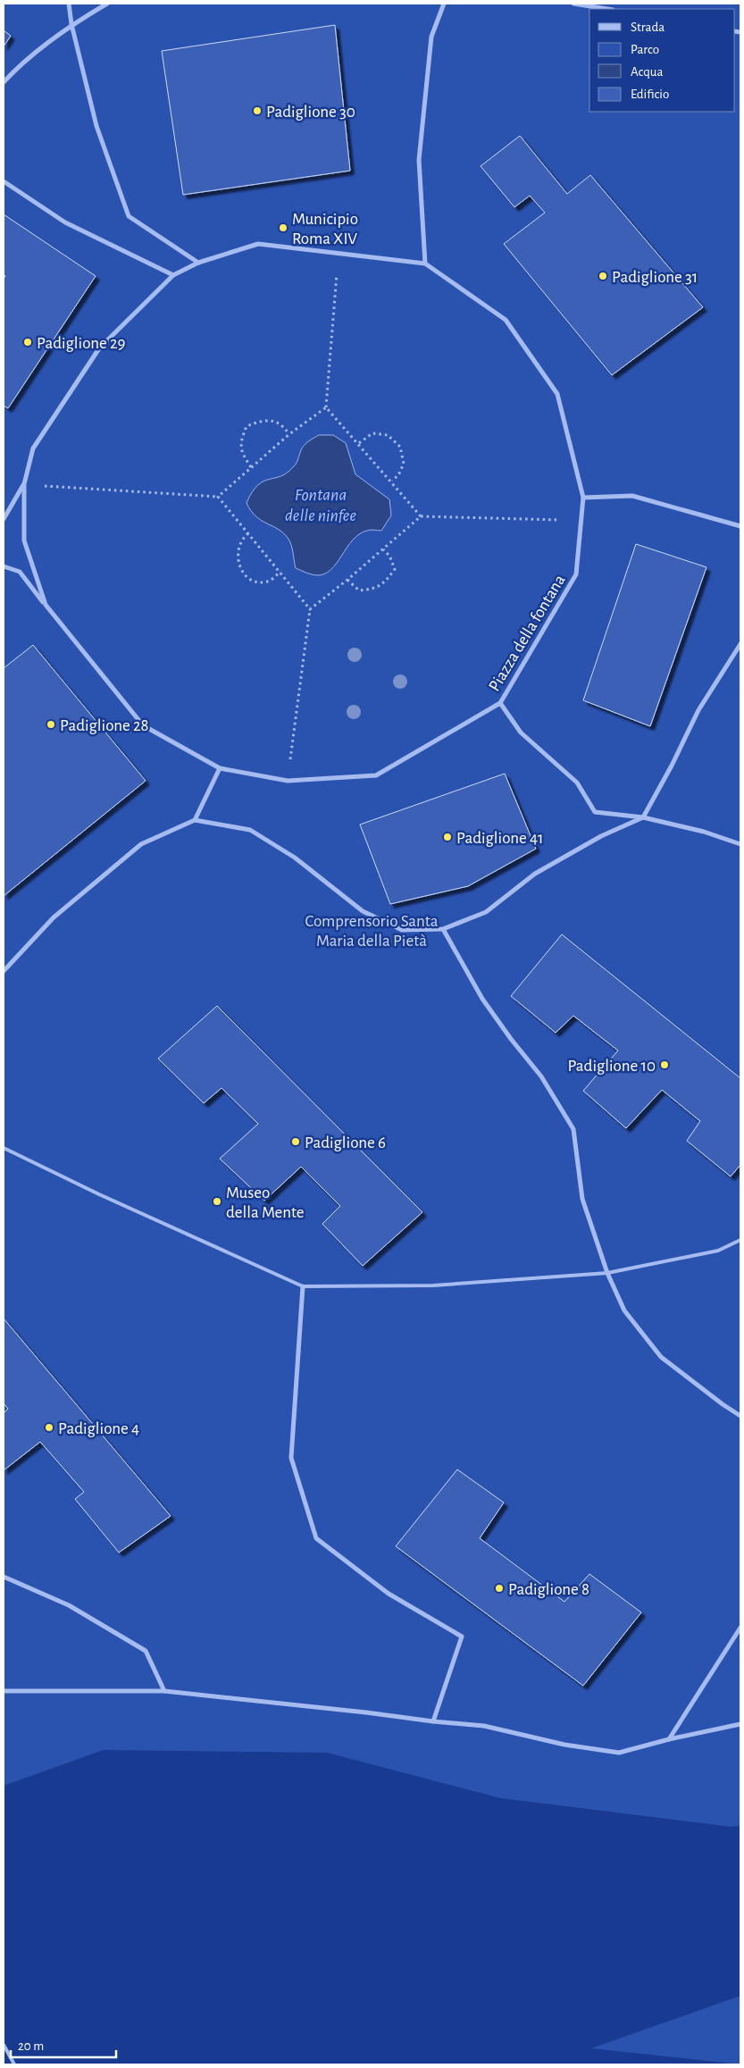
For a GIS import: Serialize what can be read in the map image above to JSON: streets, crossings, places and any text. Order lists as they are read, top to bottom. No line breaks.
{"streets":{"street":["Piazza della fontana"]},"water":["Fontana delle ninfee"],"parks":["Comprensorio Santa Maria della Pietà"],"places":["Padiglione 30","Municipio Roma XIV","Padiglione 31","Padiglione 29","Padiglione 28","Padiglione 41","Padiglione 10","Padiglione 6","Museo della Mente","Padiglione 4","Padiglione 8"],"legend":["Strada","Parco","Acqua","Edificio"],"scale_bar":"20 m"}
